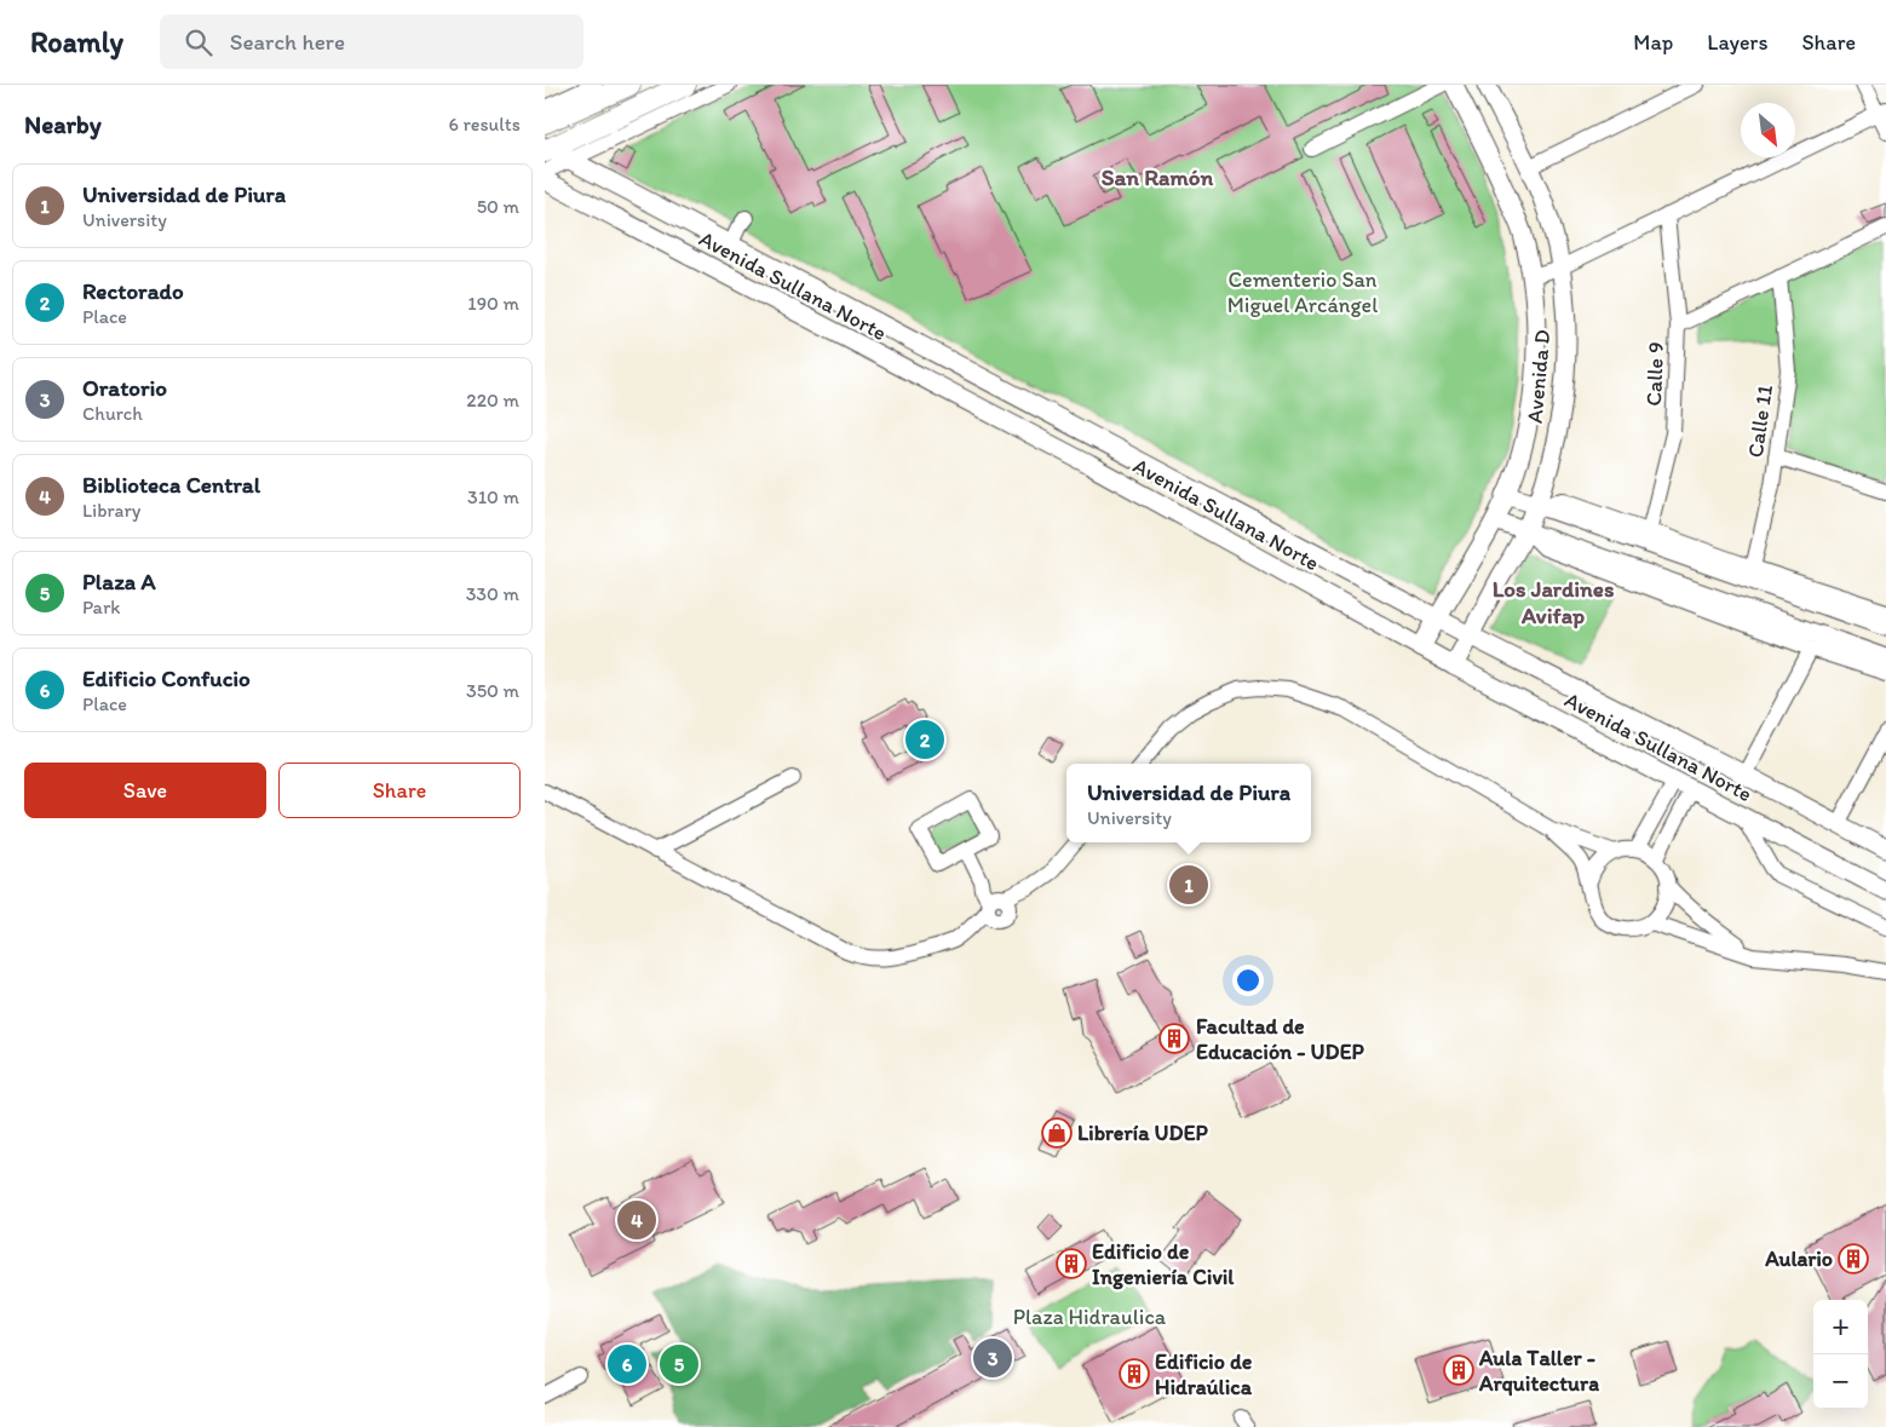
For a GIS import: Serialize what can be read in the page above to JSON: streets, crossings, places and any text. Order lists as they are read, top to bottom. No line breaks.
{"streets":{"main road":["Avenida Sullana Norte","Avenida D"],"street":["Calle 9","Calle 11"]},"crossings":[["Avenida Sullana Norte","Avenida D"]],"districts":["San Ramón","Los Jardines Avifap"],"parks":["Cementerio San Miguel Arcángel","Plaza Hidraulica"],"places":{"building":["Facultad de Educación - UDEP","Aulario","Edificio de Ingeniería Civil","Aula Taller - Arquitectura","Edificio de Hidraúlica"],"shop":["Librería UDEP"]},"north":"bottom right","page":{"header":"Roamly","search":"Search here","nav":["Map","Layers","Share"],"heading":["Nearby","6 results"],"list":[{"mark":"1","name":"Universidad de Piura","note":"University","value":"50 m"},{"mark":"2","name":"Rectorado","note":"Place","value":"190 m"},{"mark":"3","name":"Oratorio","note":"Church","value":"220 m"},{"mark":"4","name":"Biblioteca Central","note":"Library","value":"310 m"},{"mark":"5","name":"Plaza A","note":"Park","value":"330 m"},{"mark":"6","name":"Edificio Confucio","note":"Place","value":"350 m"}],"pins":["2","1","4","3","5","6"],"buttons":["Save","Share"],"popup":["Universidad de Piura","University"],"map_buttons":["+","−"]}}
